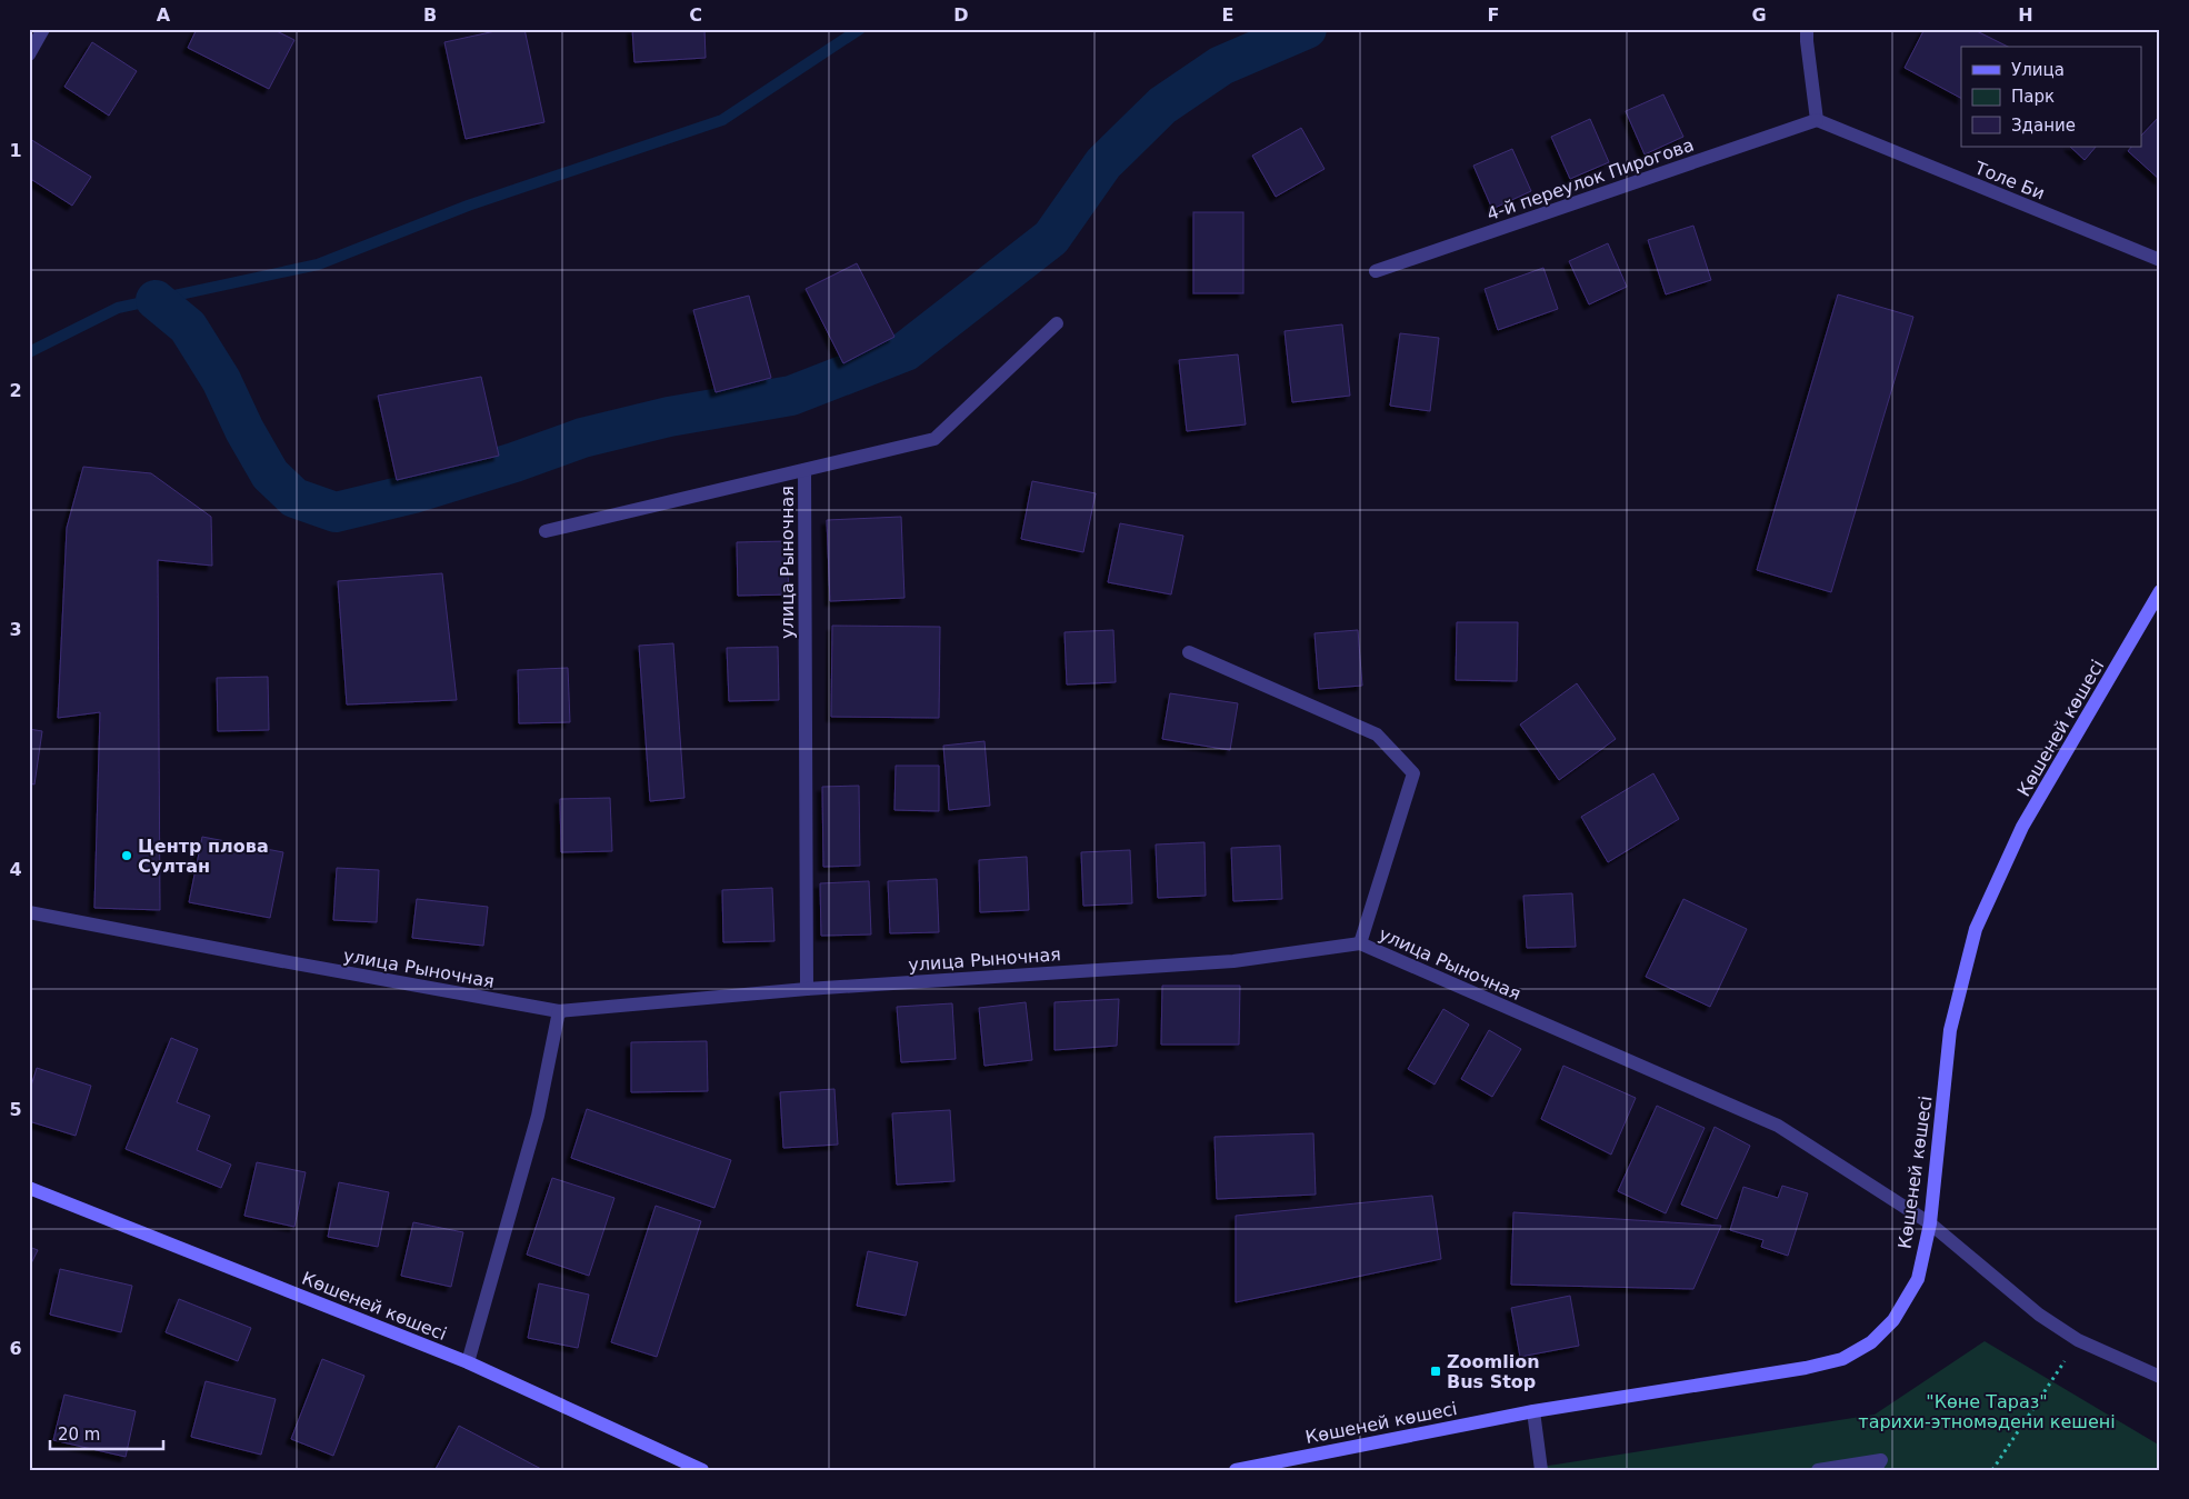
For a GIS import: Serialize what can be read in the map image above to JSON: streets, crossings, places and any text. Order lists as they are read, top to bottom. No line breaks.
{"streets":{"main road":["Көшеней көшесі"],"street":["4-й переулок Пирогова","Толе Би","улица Рыночная"]},"crossings":[["4-й переулок Пирогова","Толе Би"],["улица Рыночная","Көшеней көшесі"]],"parks":["\"Көне Тараз\" тарихи-этномәдени кешені"],"places":{"other":["Центр плова Султан"],"transit":["Zoomlion Bus Stop"]},"legend":["Улица","Парк","Здание"],"scale_bar":"20 m","grid":{"columns":["A","B","C","D","E","F","G","H"],"rows":["1","2","3","4","5","6"]}}
